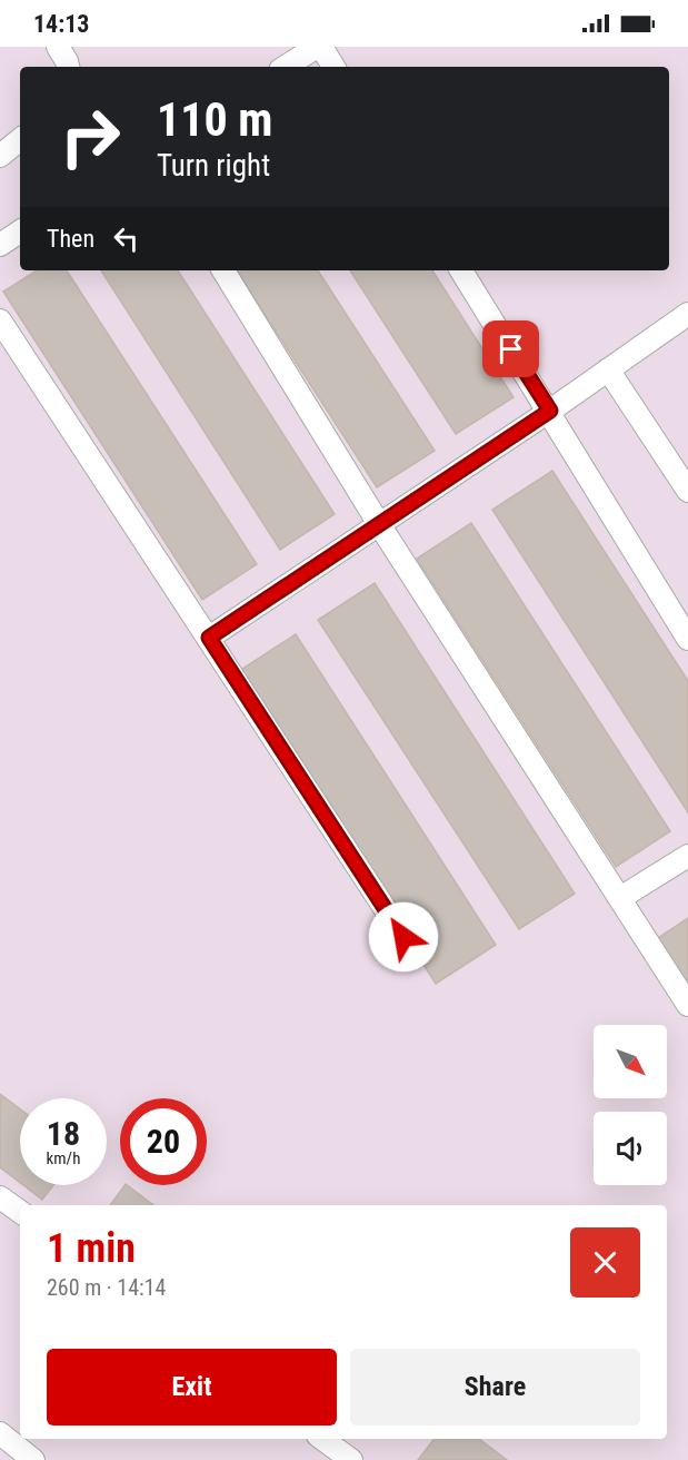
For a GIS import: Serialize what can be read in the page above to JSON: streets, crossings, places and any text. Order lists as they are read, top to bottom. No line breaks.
{"north":"bottom right","page":{"status":"14:13","turn":["110 m","Turn right"],"then":"Then","speed":"18 km/h","limit":"20","heading":["1 min","260 m · 14:14"],"buttons":["Exit","Share"]}}
